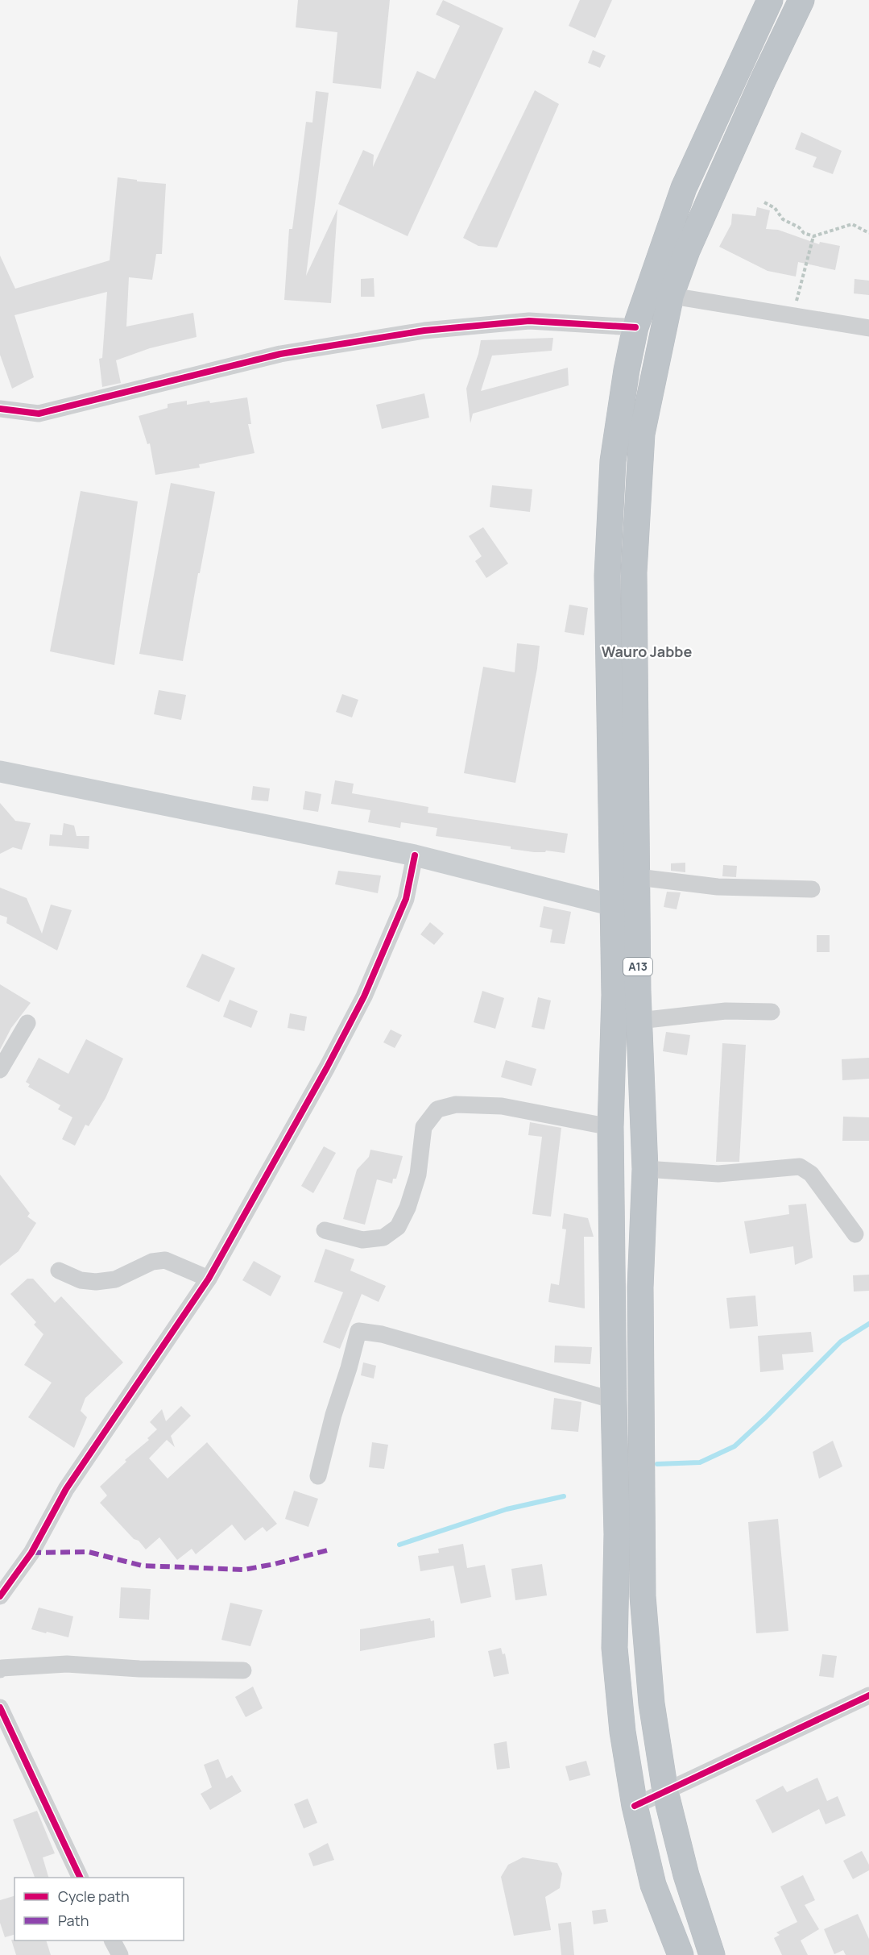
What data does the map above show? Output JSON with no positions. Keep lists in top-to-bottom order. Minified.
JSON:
{"streets":{"highway":["A13"]},"districts":["Wauro Jabbe"],"legend":["Cycle path","Path"]}
